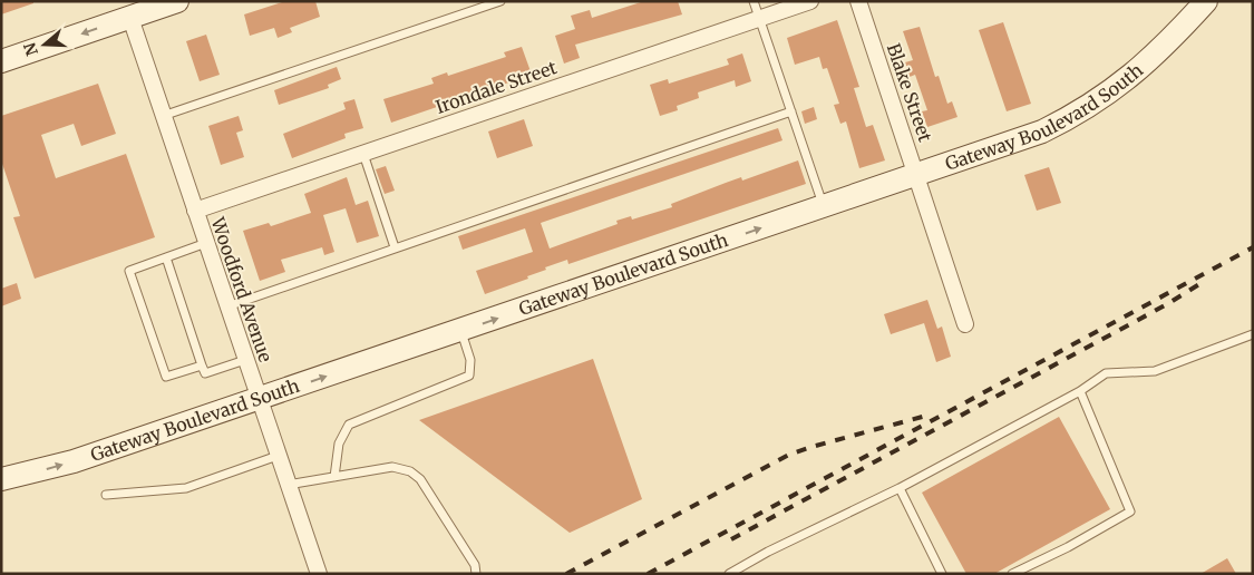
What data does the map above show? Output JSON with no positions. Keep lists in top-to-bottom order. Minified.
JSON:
{"streets":{"main road":["Gateway Boulevard South"],"street":["Irondale Street","Blake Street","Woodford Avenue"]},"crossings":[["Irondale Street","Woodford Avenue"],["Blake Street","Gateway Boulevard South"],["Gateway Boulevard South","Woodford Avenue"]],"one_way":["Gateway Boulevard South"],"north":"left"}
